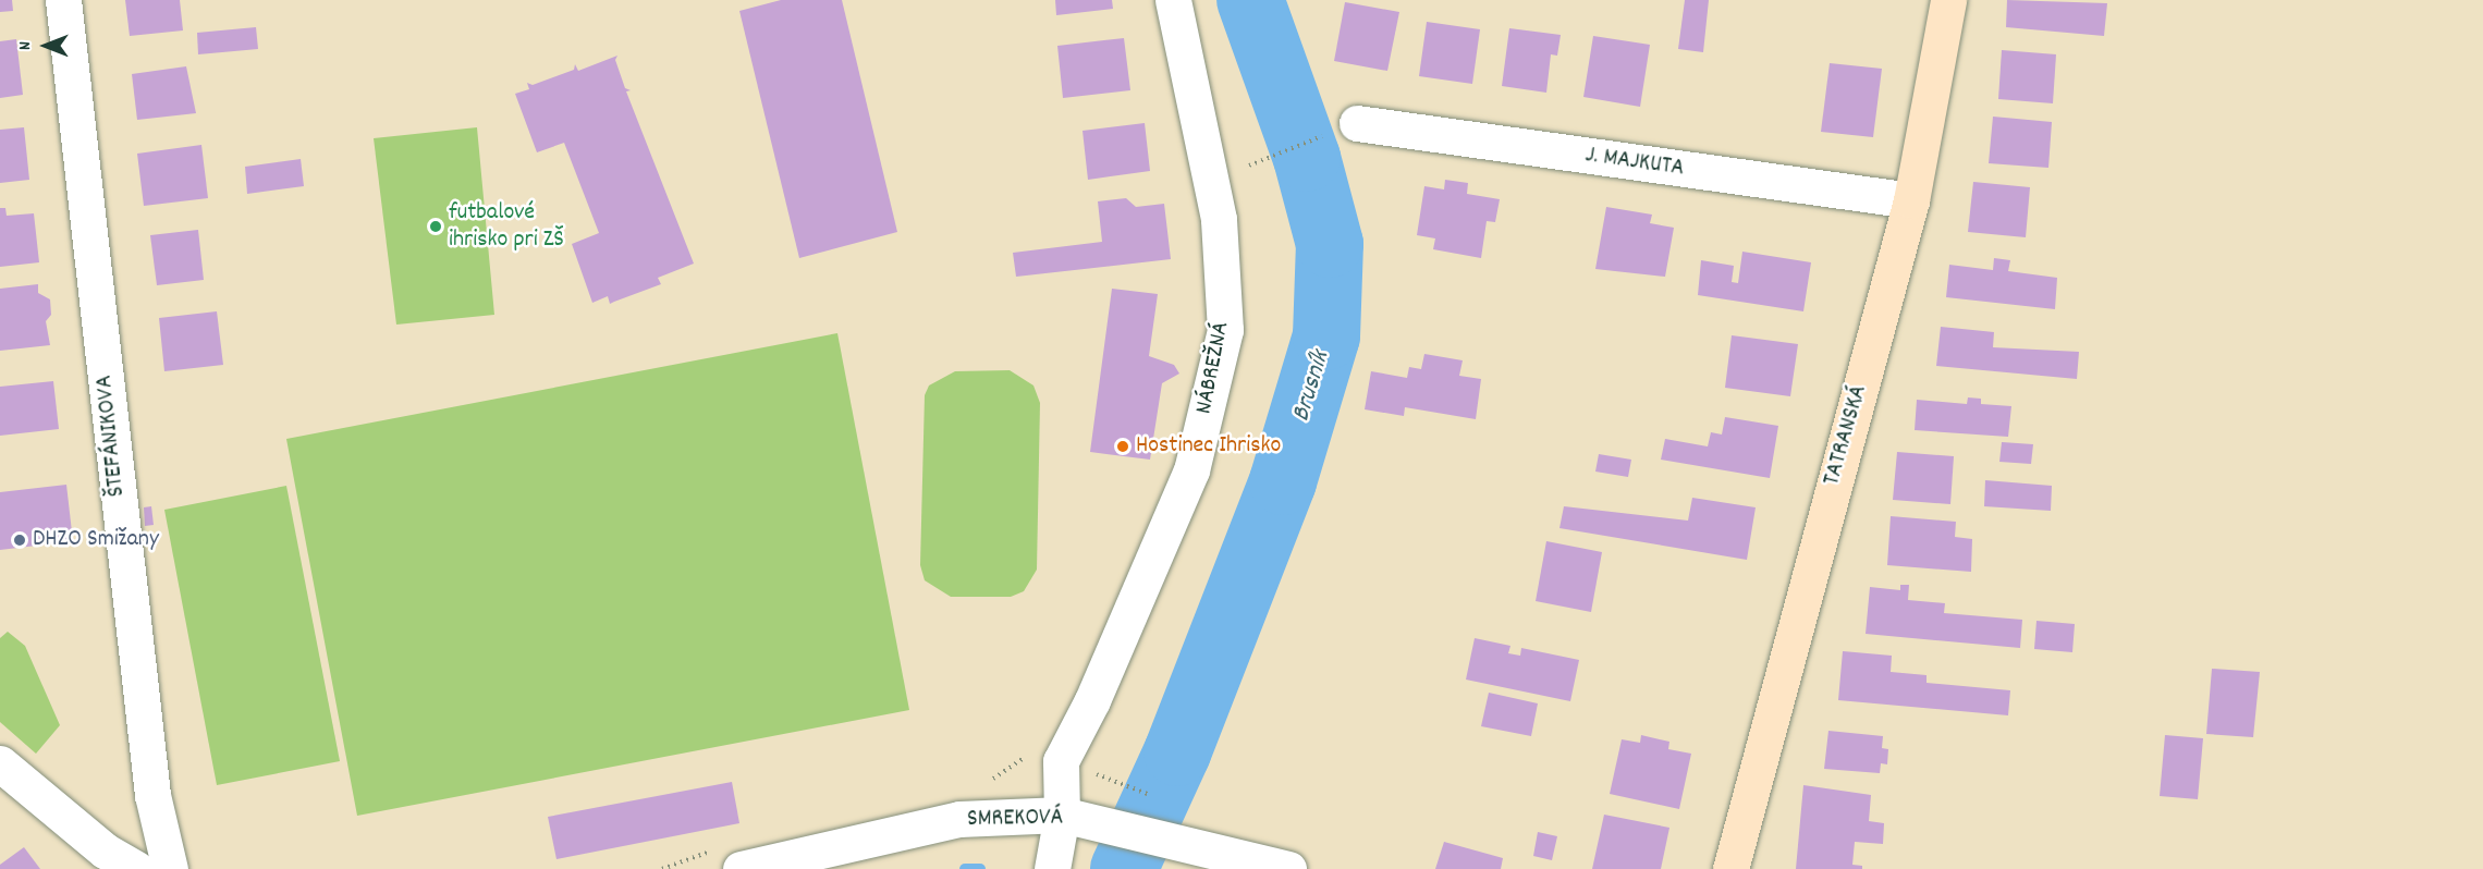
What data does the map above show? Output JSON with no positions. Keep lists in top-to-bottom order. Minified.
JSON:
{"streets":{"main road":["TATRANSKÁ"],"street":["J. MAJKUTA","NÁBREŽNÁ","ŠTEFÁNIKOVA","SMREKOVÁ"]},"crossings":[["J. MAJKUTA","TATRANSKÁ"],["NÁBREŽNÁ","SMREKOVÁ"]],"water":["Brusník"],"places":["futbalové ihrisko pri ZŠ","Hostinec Ihrisko","DHZO Smižany"],"north":"left"}
